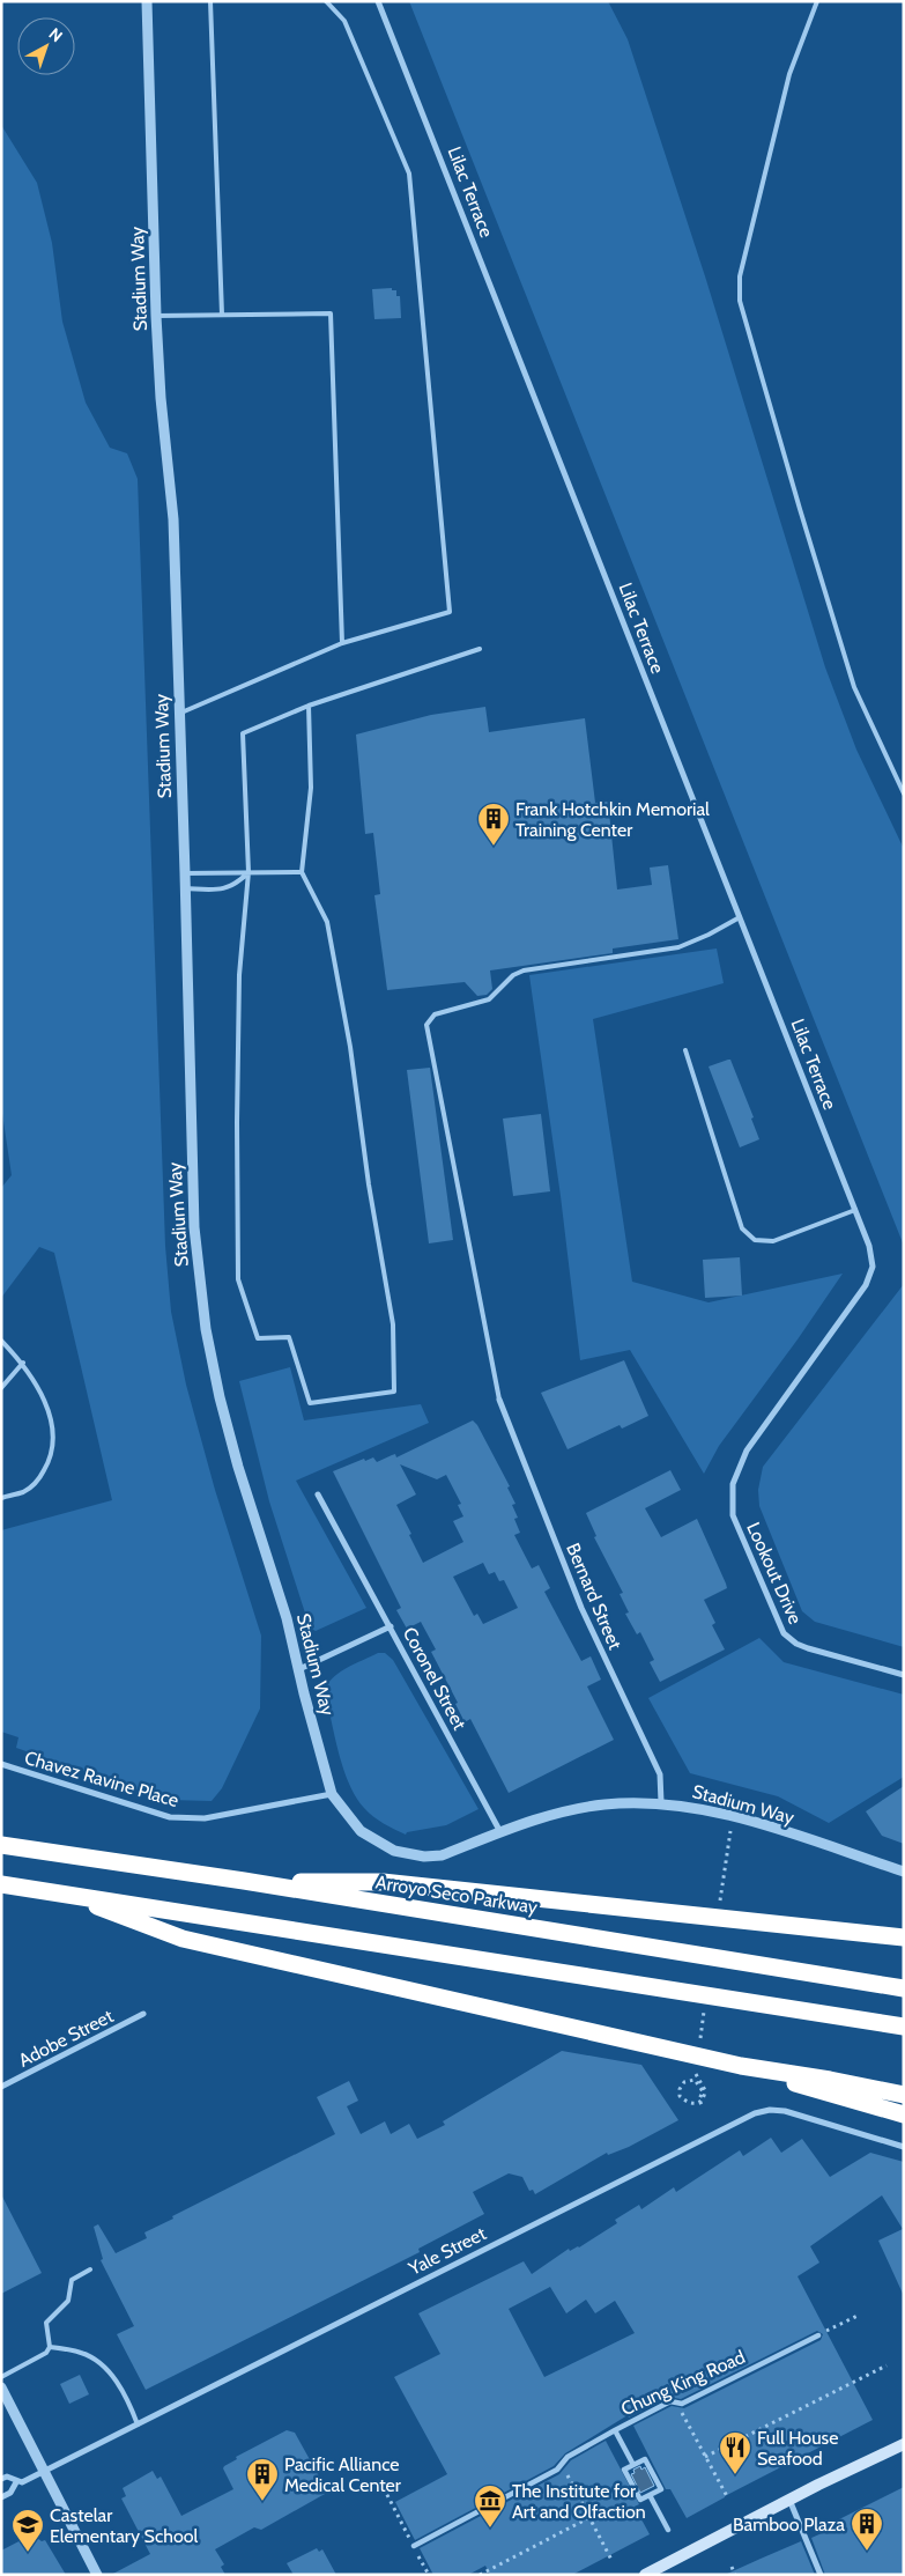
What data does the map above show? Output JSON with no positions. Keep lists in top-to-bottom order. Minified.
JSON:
{"streets":{"highway":["Arroyo Seco Parkway"],"street":["Lilac Terrace","Stadium Way","Lookout Drive","Bernard Street","Coronel Street","Chavez Ravine Place","Adobe Street","Yale Street","Chung King Road"]},"crossings":[["Lilac Terrace","Lookout Drive"],["Stadium Way","Bernard Street"],["Stadium Way","Coronel Street"],["Stadium Way","Chavez Ravine Place"]],"places":{"building":["Frank Hotchkin Memorial Training Center","Pacific Alliance Medical Center","Bamboo Plaza"],"restaurant":["Full House Seafood"],"museum":["The Institute for Art and Olfaction"],"school or university":["Castelar Elementary School"]},"north":"top right"}
